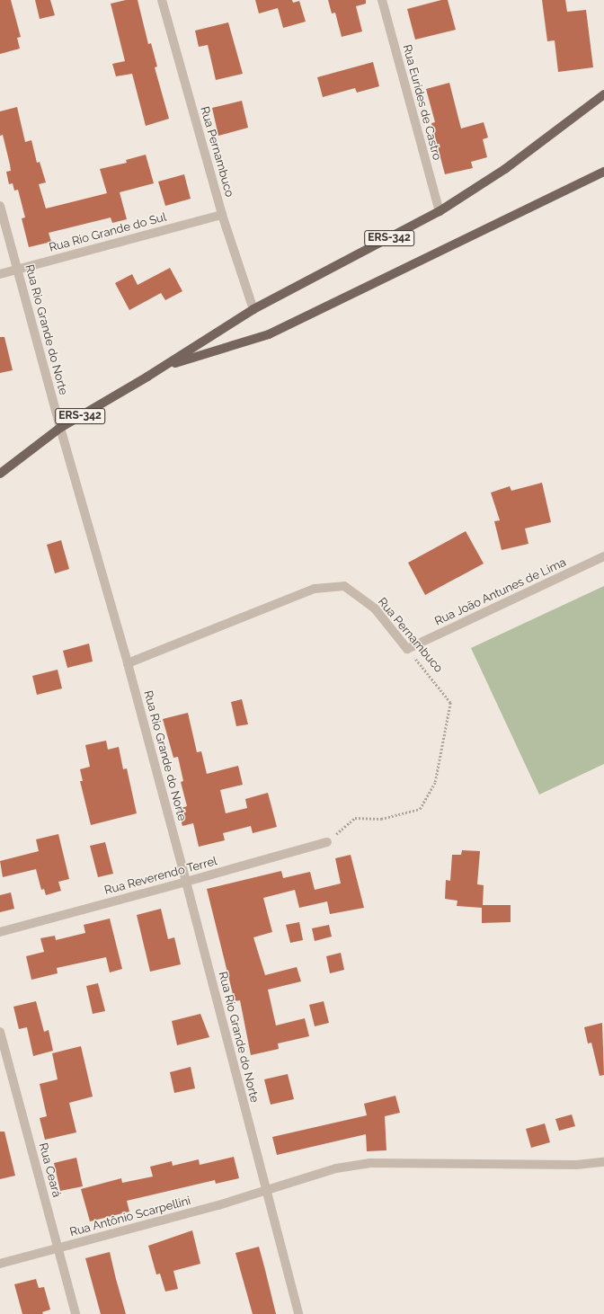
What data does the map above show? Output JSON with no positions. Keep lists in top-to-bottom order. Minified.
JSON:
{"streets":{"main road":["ERS-342"],"street":["Rua Eurides de Castro","Rua Pernambuco","Rua Rio Grande do Sul","Rua Rio Grande do Norte","Rua João Antunes de Lima","Rua Reverendo Terrel","Rua Ceará","Rua Antônio Scarpellini"]},"crossings":[["Rua Eurides de Castro","ERS-342"],["Rua Pernambuco","Rua Rio Grande do Sul"],["Rua Pernambuco","ERS-342"],["Rua Pernambuco","Rua Rio Grande do Norte"],["Rua Pernambuco","Rua João Antunes de Lima"],["Rua Pernambuco","Rua Reverendo Terrel"],["Rua Rio Grande do Sul","Rua Rio Grande do Norte"],["ERS-342","Rua Rio Grande do Norte"],["Rua Rio Grande do Norte","Rua Reverendo Terrel"],["Rua Rio Grande do Norte","Rua Antônio Scarpellini"],["Rua Ceará","Rua Antônio Scarpellini"]]}
